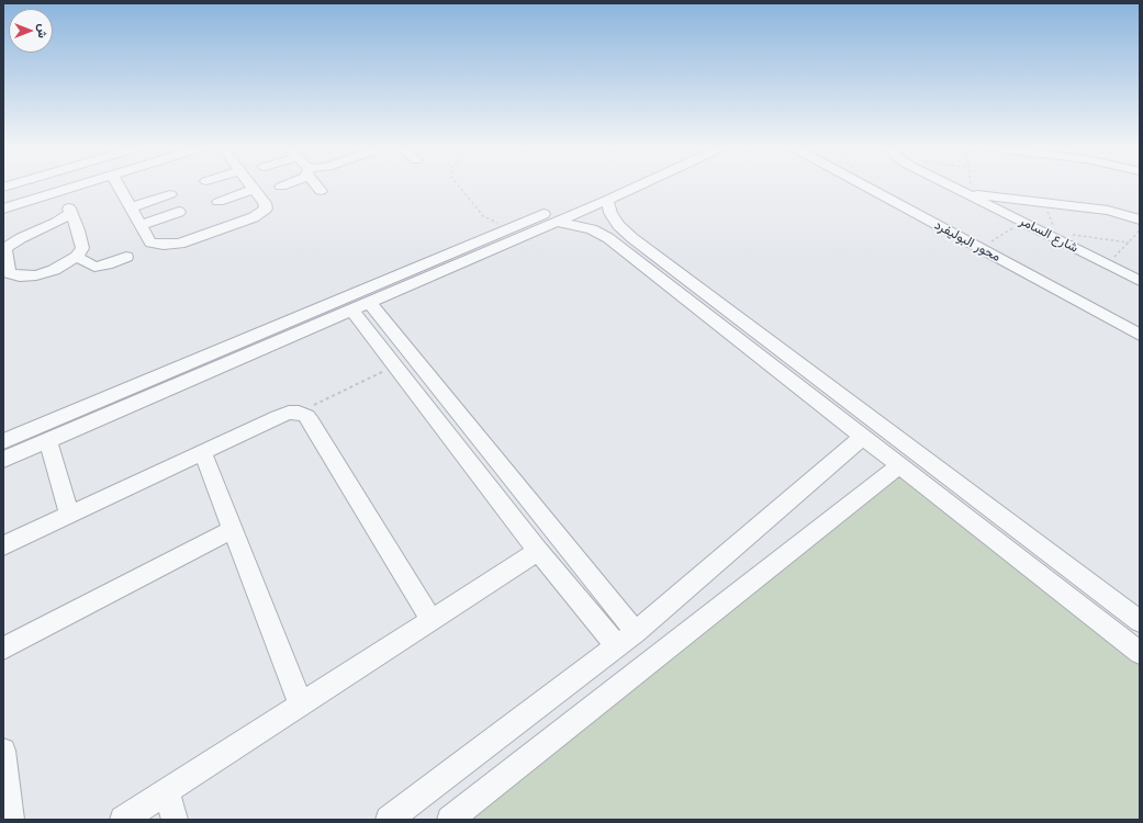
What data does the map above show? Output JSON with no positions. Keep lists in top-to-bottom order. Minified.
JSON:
{"streets":{"street":["شارع السامر","محور البوليفرد"]},"north":"right"}
